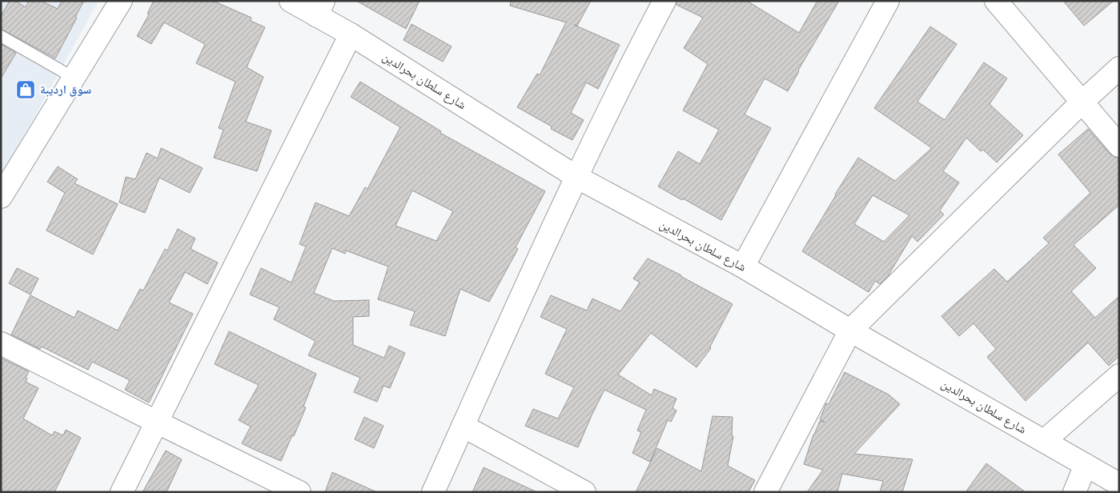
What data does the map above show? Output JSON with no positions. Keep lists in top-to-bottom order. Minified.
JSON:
{"streets":{"street":["شارع سلطان بحرالدين"]},"places":{"shop":["سوق ارديبة"]}}
